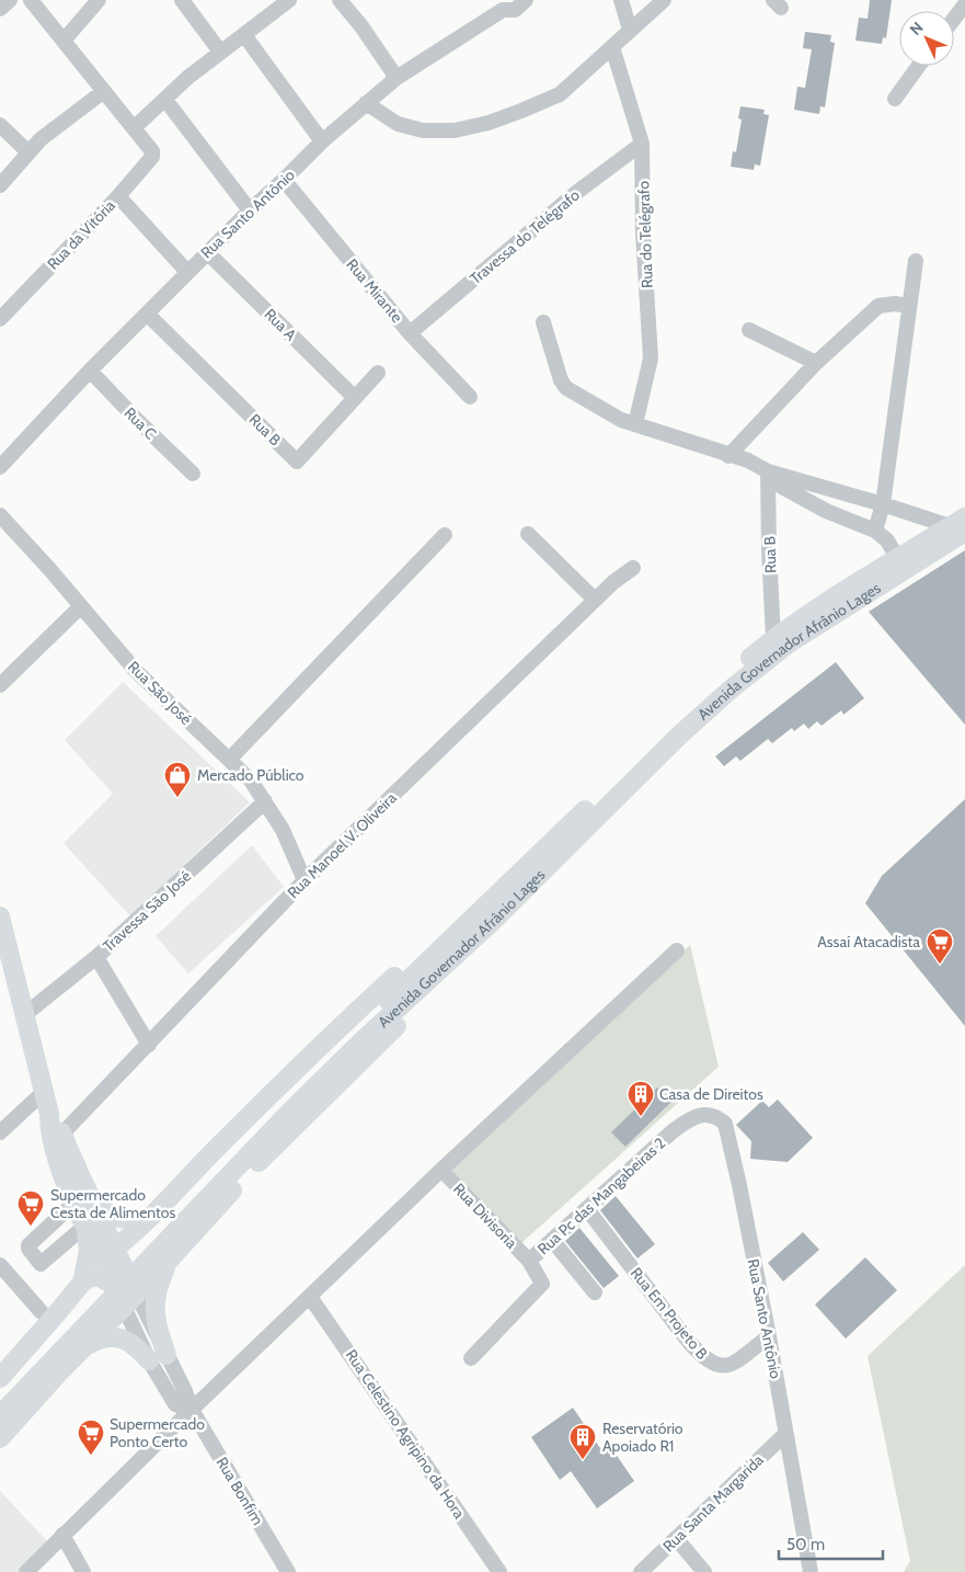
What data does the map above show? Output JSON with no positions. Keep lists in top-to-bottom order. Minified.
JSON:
{"streets":{"main road":["Avenida Governador Afrânio Lages"],"street":["Rua Santo Antônio","Rua da Vitória","Rua do Telégrafo","Travessa do Telégrafo","Rua Mirante","Rua A","Rua C","Rua B","Rua São José","Rua Manoel V. Oliveira","Travessa São José","Rua Pc das Mangabeiras 2","Rua Divisoria","Rua Em Projeto B","Rua Celestino Agripino da Hora","Rua Bonfim","Rua Santa Margarida"]},"crossings":[["Rua Santo Antônio","Rua Mirante"],["Rua Santo Antônio","Rua A"],["Rua Santo Antônio","Rua C"],["Rua Santo Antônio","Rua B"],["Rua Santo Antônio","Rua Pc das Mangabeiras 2"],["Rua Santo Antônio","Rua Em Projeto B"],["Rua Santo Antônio","Rua Santa Margarida"],["Rua do Telégrafo","Travessa do Telégrafo"],["Travessa do Telégrafo","Rua Mirante"],["Rua A","Rua B"],["Rua B","Avenida Governador Afrânio Lages"],["Rua São José","Rua Manoel V. Oliveira"],["Rua São José","Travessa São José"],["Rua Pc das Mangabeiras 2","Rua Divisoria"],["Rua Pc das Mangabeiras 2","Rua Em Projeto B"]],"places":{"shop":["Mercado Público"],"supermarket":["Assaí Atacadista","Supermercado Cesta de Alimentos","Supermercado Ponto Certo"],"building":["Casa de Direitos","Reservatório Apoiado R1"]},"scale_bar":"50 m","north":"top left"}
